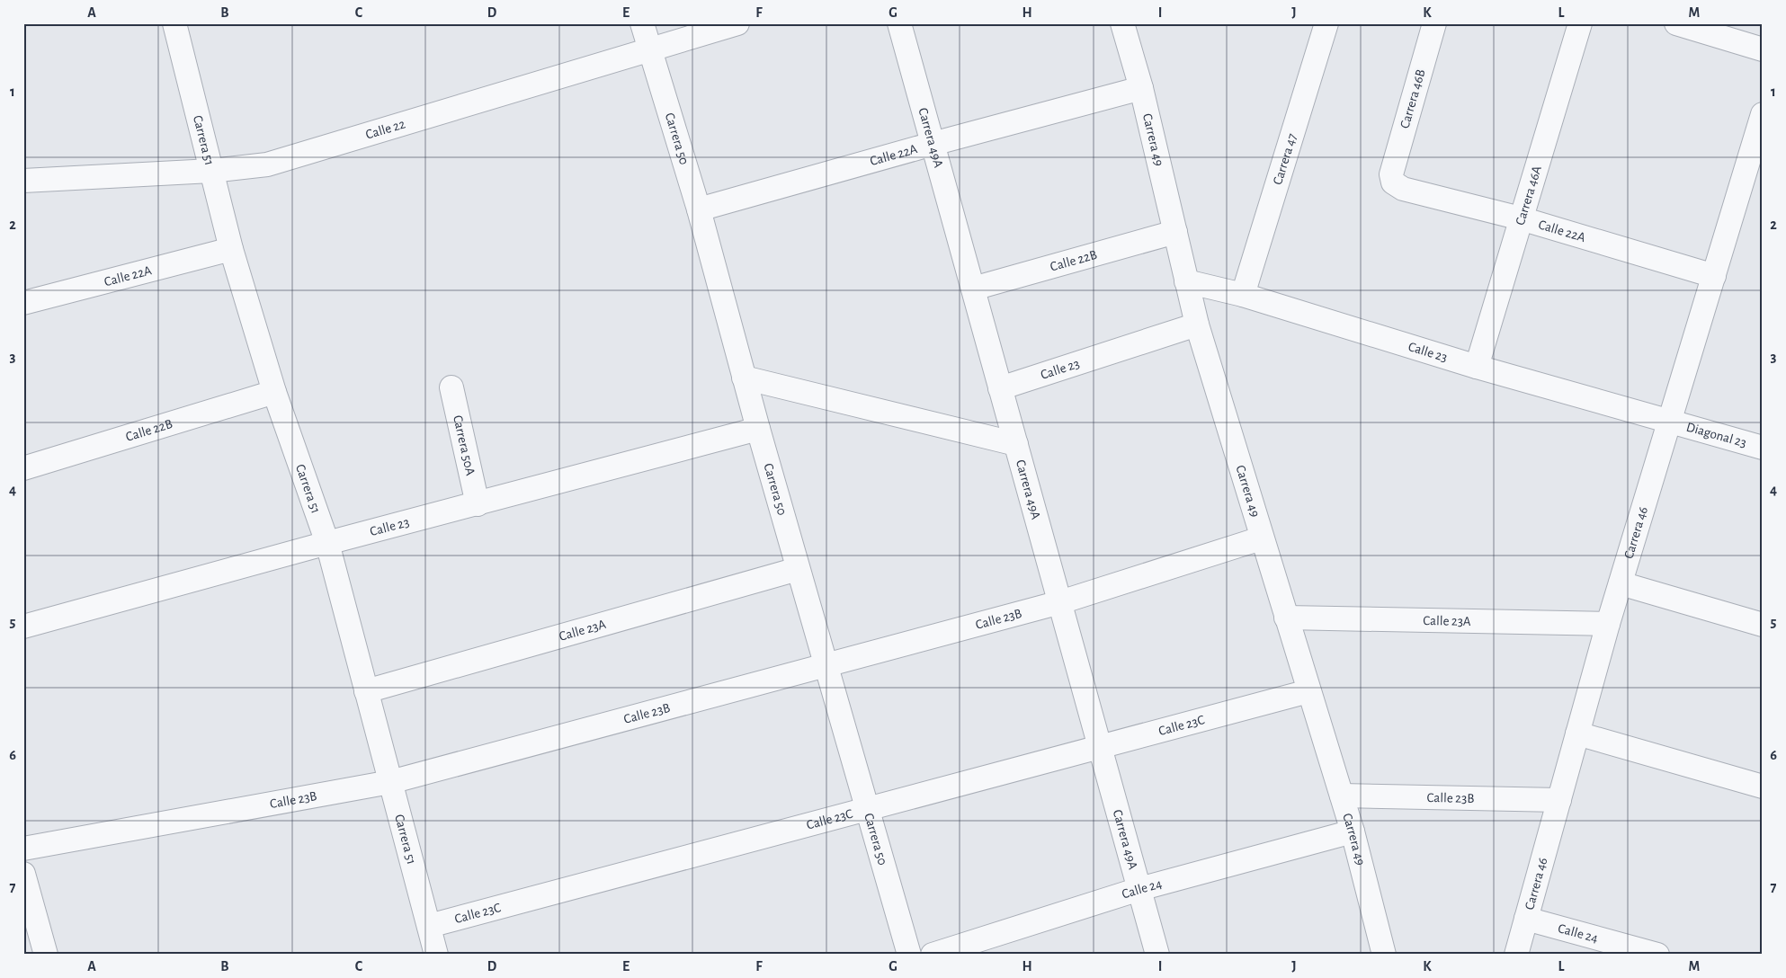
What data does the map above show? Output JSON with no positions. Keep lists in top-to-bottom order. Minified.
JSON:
{"streets":{"street":["Carrera 46B","Calle 22","Carrera 50","Carrera 49A","Carrera 51","Carrera 49","Calle 22A","Carrera 47","Carrera 46A","Calle 22B","Calle 23","Diagonal 23","Carrera 50A","Carrera 46","Calle 23B","Calle 23A","Calle 23C","Calle 24"]},"crossings":[["Carrera 46B","Calle 22A"],["Calle 22","Carrera 50"],["Calle 22","Carrera 51"],["Carrera 50","Calle 22A"],["Carrera 50","Calle 23"],["Carrera 50","Calle 23B"],["Carrera 50","Calle 23A"],["Carrera 50","Calle 23C"],["Carrera 49A","Calle 22A"],["Carrera 49A","Calle 22B"],["Carrera 49A","Calle 23"],["Carrera 49A","Calle 23B"],["Carrera 49A","Calle 23C"],["Carrera 49A","Calle 24"],["Carrera 51","Calle 22A"],["Carrera 51","Calle 22B"],["Carrera 51","Calle 23"],["Carrera 51","Calle 23B"],["Carrera 51","Calle 23A"],["Carrera 51","Calle 23C"],["Carrera 49","Calle 22A"],["Carrera 49","Calle 22B"],["Carrera 49","Calle 23"],["Carrera 49","Calle 23B"],["Carrera 49","Calle 23A"],["Carrera 49","Calle 23C"],["Carrera 49","Calle 24"],["Calle 22A","Carrera 46A"],["Calle 22A","Carrera 46"],["Carrera 47","Calle 23"],["Carrera 46A","Calle 23"],["Calle 23","Diagonal 23"],["Calle 23","Carrera 50A"],["Calle 23","Carrera 46"],["Diagonal 23","Carrera 46"],["Carrera 46","Calle 23B"],["Carrera 46","Calle 23A"],["Carrera 46","Calle 24"]],"grid":{"columns":["A","B","C","D","E","F","G","H","I","J","K","L","M"],"rows":["1","2","3","4","5","6","7"]}}
